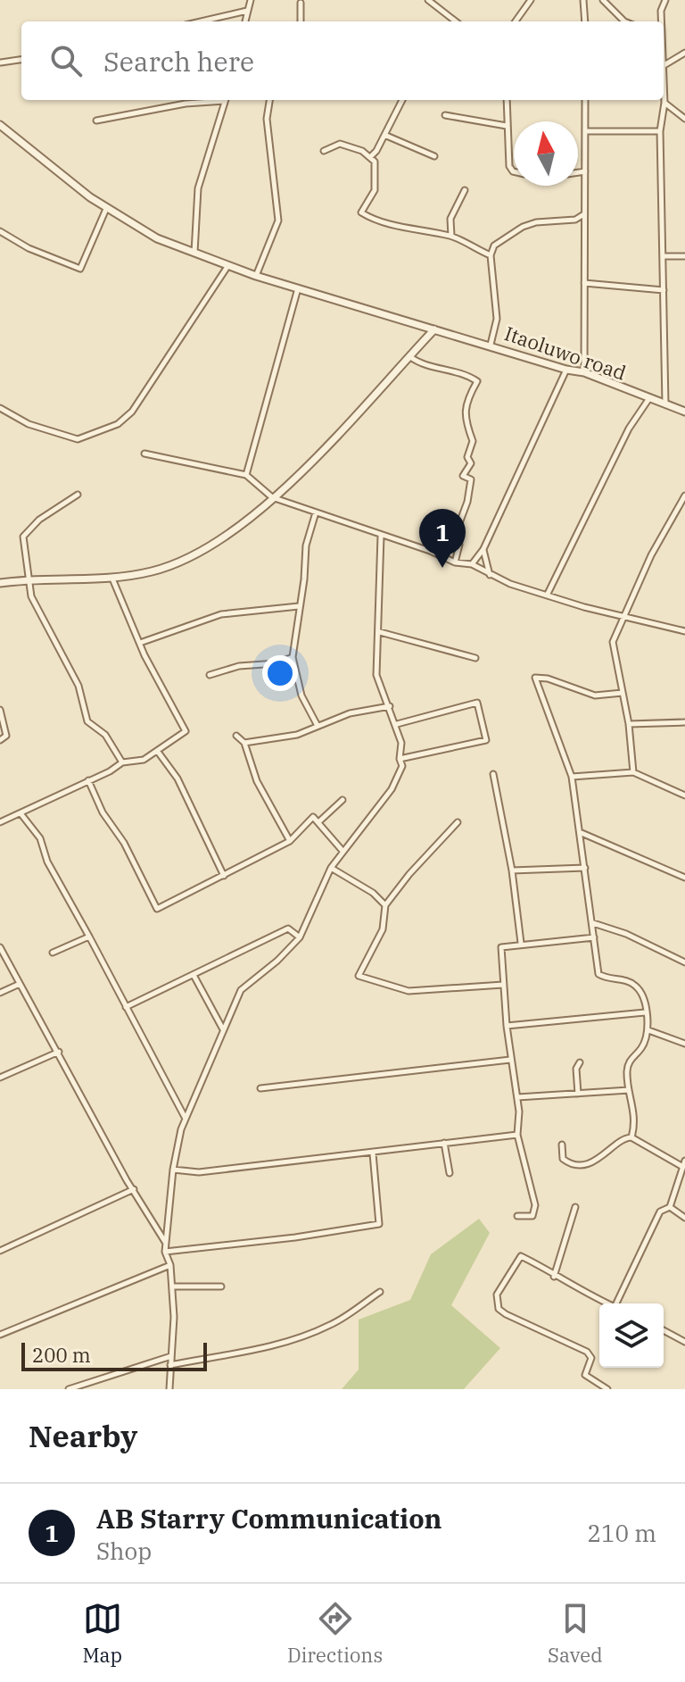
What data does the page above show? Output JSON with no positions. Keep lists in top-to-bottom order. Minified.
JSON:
{"streets":{"street":["Itaoluwo road"]},"scale_bar":"200 m","north":"top","page":{"search":"Search here","pins":"1","scale":"200 m","heading":"Nearby","list":[{"mark":"1","name":"AB Starry Communication","note":"Shop","value":"210 m"}],"nav":["Map","Directions","Saved"]}}
